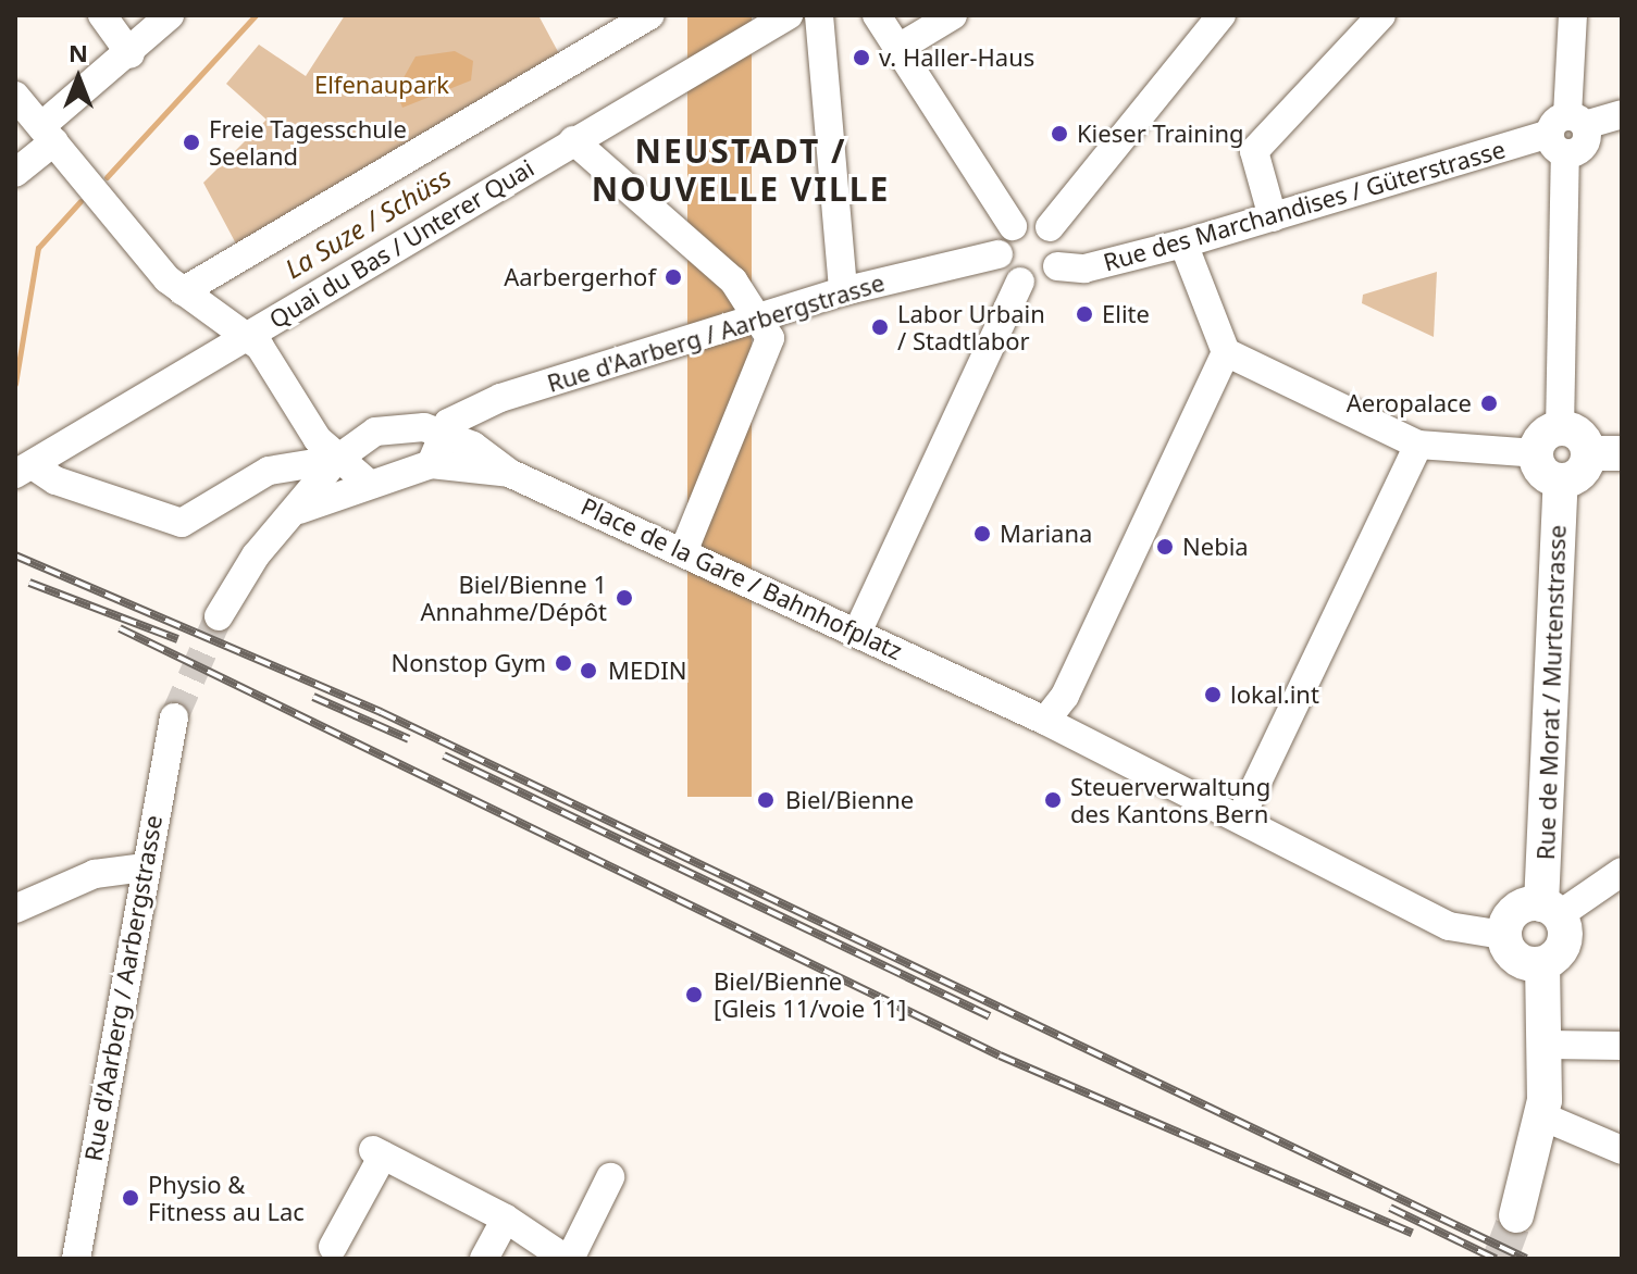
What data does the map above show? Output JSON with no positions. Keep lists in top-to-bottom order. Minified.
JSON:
{"streets":{"main road":["Rue de Morat / Murtenstrasse"],"street":["Rue des Marchandises / Güterstrasse","Quai du Bas / Unterer Quai","Rue d'Aarberg / Aarbergstrasse","Place de la Gare / Bahnhofplatz"]},"crossings":[["Rue des Marchandises / Güterstrasse","Rue d'Aarberg / Aarbergstrasse"],["Place de la Gare / Bahnhofplatz","Rue de Morat / Murtenstrasse"]],"districts":["NEUSTADT / NOUVELLE VILLE"],"water":["La Suze / Schüss"],"parks":["Elfenaupark"],"places":["v. Haller-Haus","Kieser Training","Freie Tagesschule Seeland","Aarbergerhof","Elite","Labor Urbain / Stadtlabor","Aeropalace","Mariana","Nebia","Biel/Bienne 1 Annahme/Dépôt","Nonstop Gym","MEDIN","lokal.int","Biel/Bienne","Steuerverwaltung des Kantons Bern","Biel/Bienne [Gleis 11/voie 11]","Physio & Fitness au Lac"],"north":"top"}
